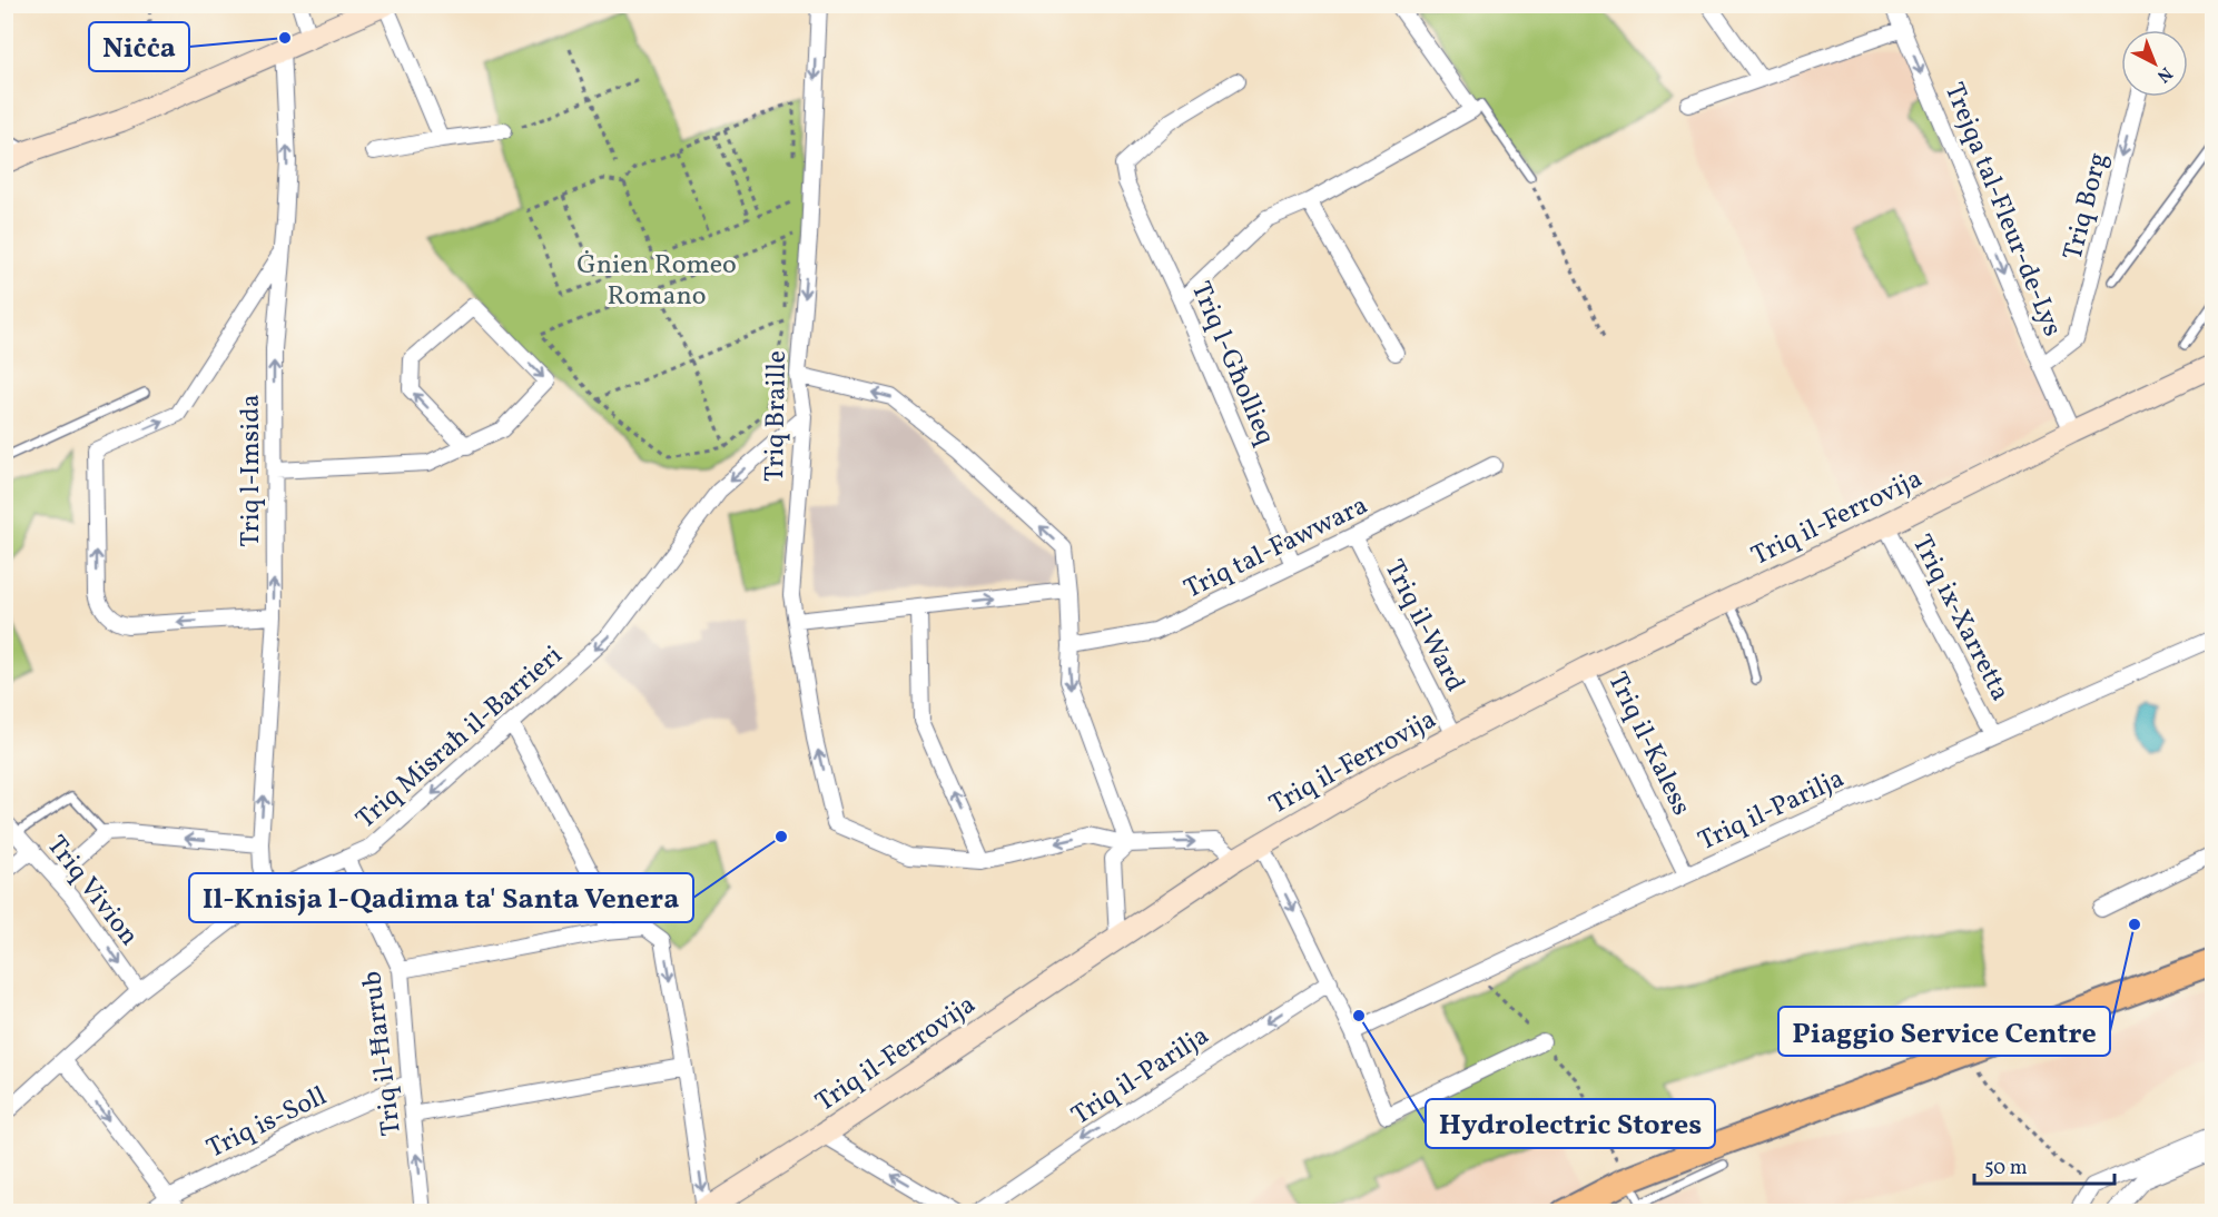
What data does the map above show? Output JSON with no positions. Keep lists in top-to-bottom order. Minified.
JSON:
{"streets":{"main road":["Triq il-Ferrovija"],"street":["Triq Borg","Trejqa tal-Fleur-de-Lys","Triq l-Għollieq","Triq Braille","Triq l-Imsida","Triq tal-Fawwara","Triq ix-Xarretta","Triq il-Ward","Triq Misraħ il-Barrieri","Triq il-Kaless","Triq il-Parilja","Triq Vivion","Triq il-Ħarrub","Triq is-Soll"]},"crossings":[["Triq Borg","Trejqa tal-Fleur-de-Lys"],["Trejqa tal-Fleur-de-Lys","Triq il-Ferrovija"],["Triq l-Għollieq","Triq tal-Fawwara"],["Triq Braille","Triq Misraħ il-Barrieri"],["Triq l-Imsida","Triq Misraħ il-Barrieri"],["Triq il-Ferrovija","Triq ix-Xarretta"],["Triq il-Ferrovija","Triq il-Ward"],["Triq il-Ferrovija","Triq il-Kaless"],["Triq tal-Fawwara","Triq il-Ward"],["Triq ix-Xarretta","Triq il-Parilja"],["Triq Misraħ il-Barrieri","Triq Vivion"],["Triq Misraħ il-Barrieri","Triq il-Ħarrub"],["Triq il-Kaless","Triq il-Parilja"],["Triq il-Ħarrub","Triq is-Soll"]],"one_way":["Triq Borg","Trejqa tal-Fleur-de-Lys","Triq l-Imsida","Triq Misraħ il-Barrieri","Triq Vivion"],"parks":["Ġnien Romeo Romano"],"places":["Niċċa","Il-Knisja l-Qadima ta' Santa Venera","Piaggio Service Centre","Hydrolectric Stores"],"scale_bar":"50 m","north":"bottom right"}
